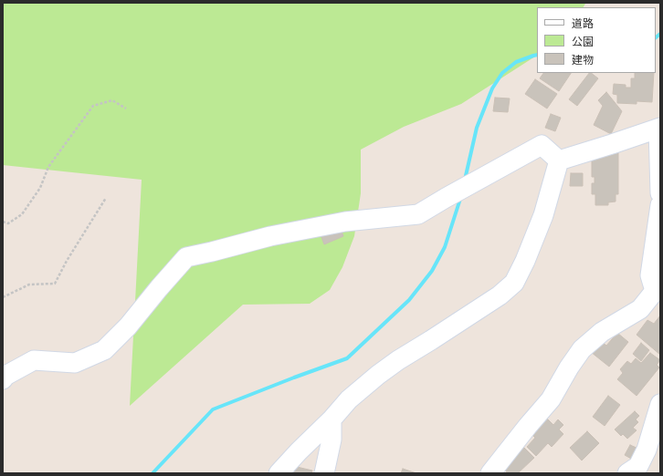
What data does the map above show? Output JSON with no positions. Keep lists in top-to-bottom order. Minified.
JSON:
{"legend":["道路","公園","建物"]}
